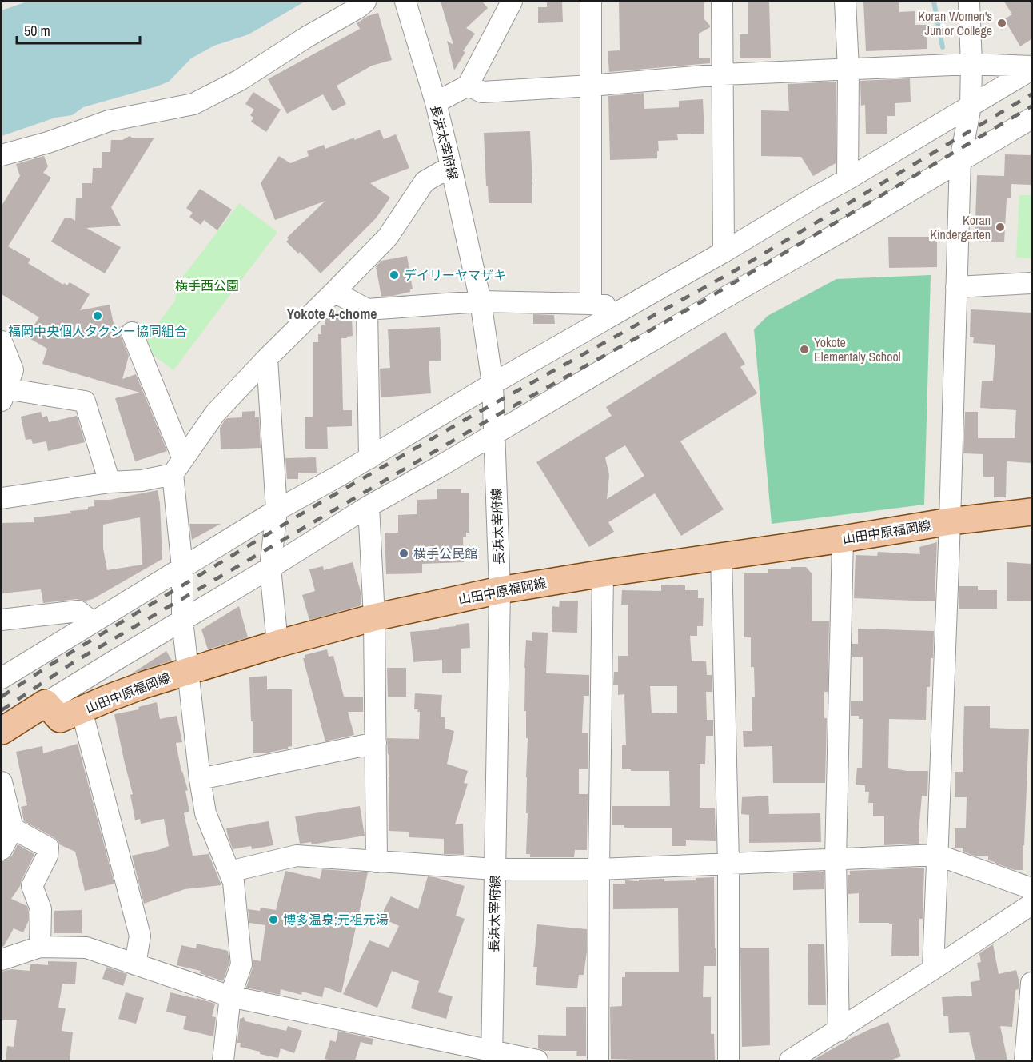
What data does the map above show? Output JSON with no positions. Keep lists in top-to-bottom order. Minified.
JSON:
{"streets":{"main road":["山田中原福岡線"],"street":["長浜太宰府線"]},"crossings":[["長浜太宰府線","山田中原福岡線"]],"districts":["Yokote 4-chome"],"parks":["横手西公園"],"places":["Koran Women's Junior College","Koran Kindergarten","デイリーヤマザキ","福岡中央個人タクシー協同組合","Yokote Elementaly School","横手公民館","博多温泉;元祖元湯"],"scale_bar":"50 m"}
